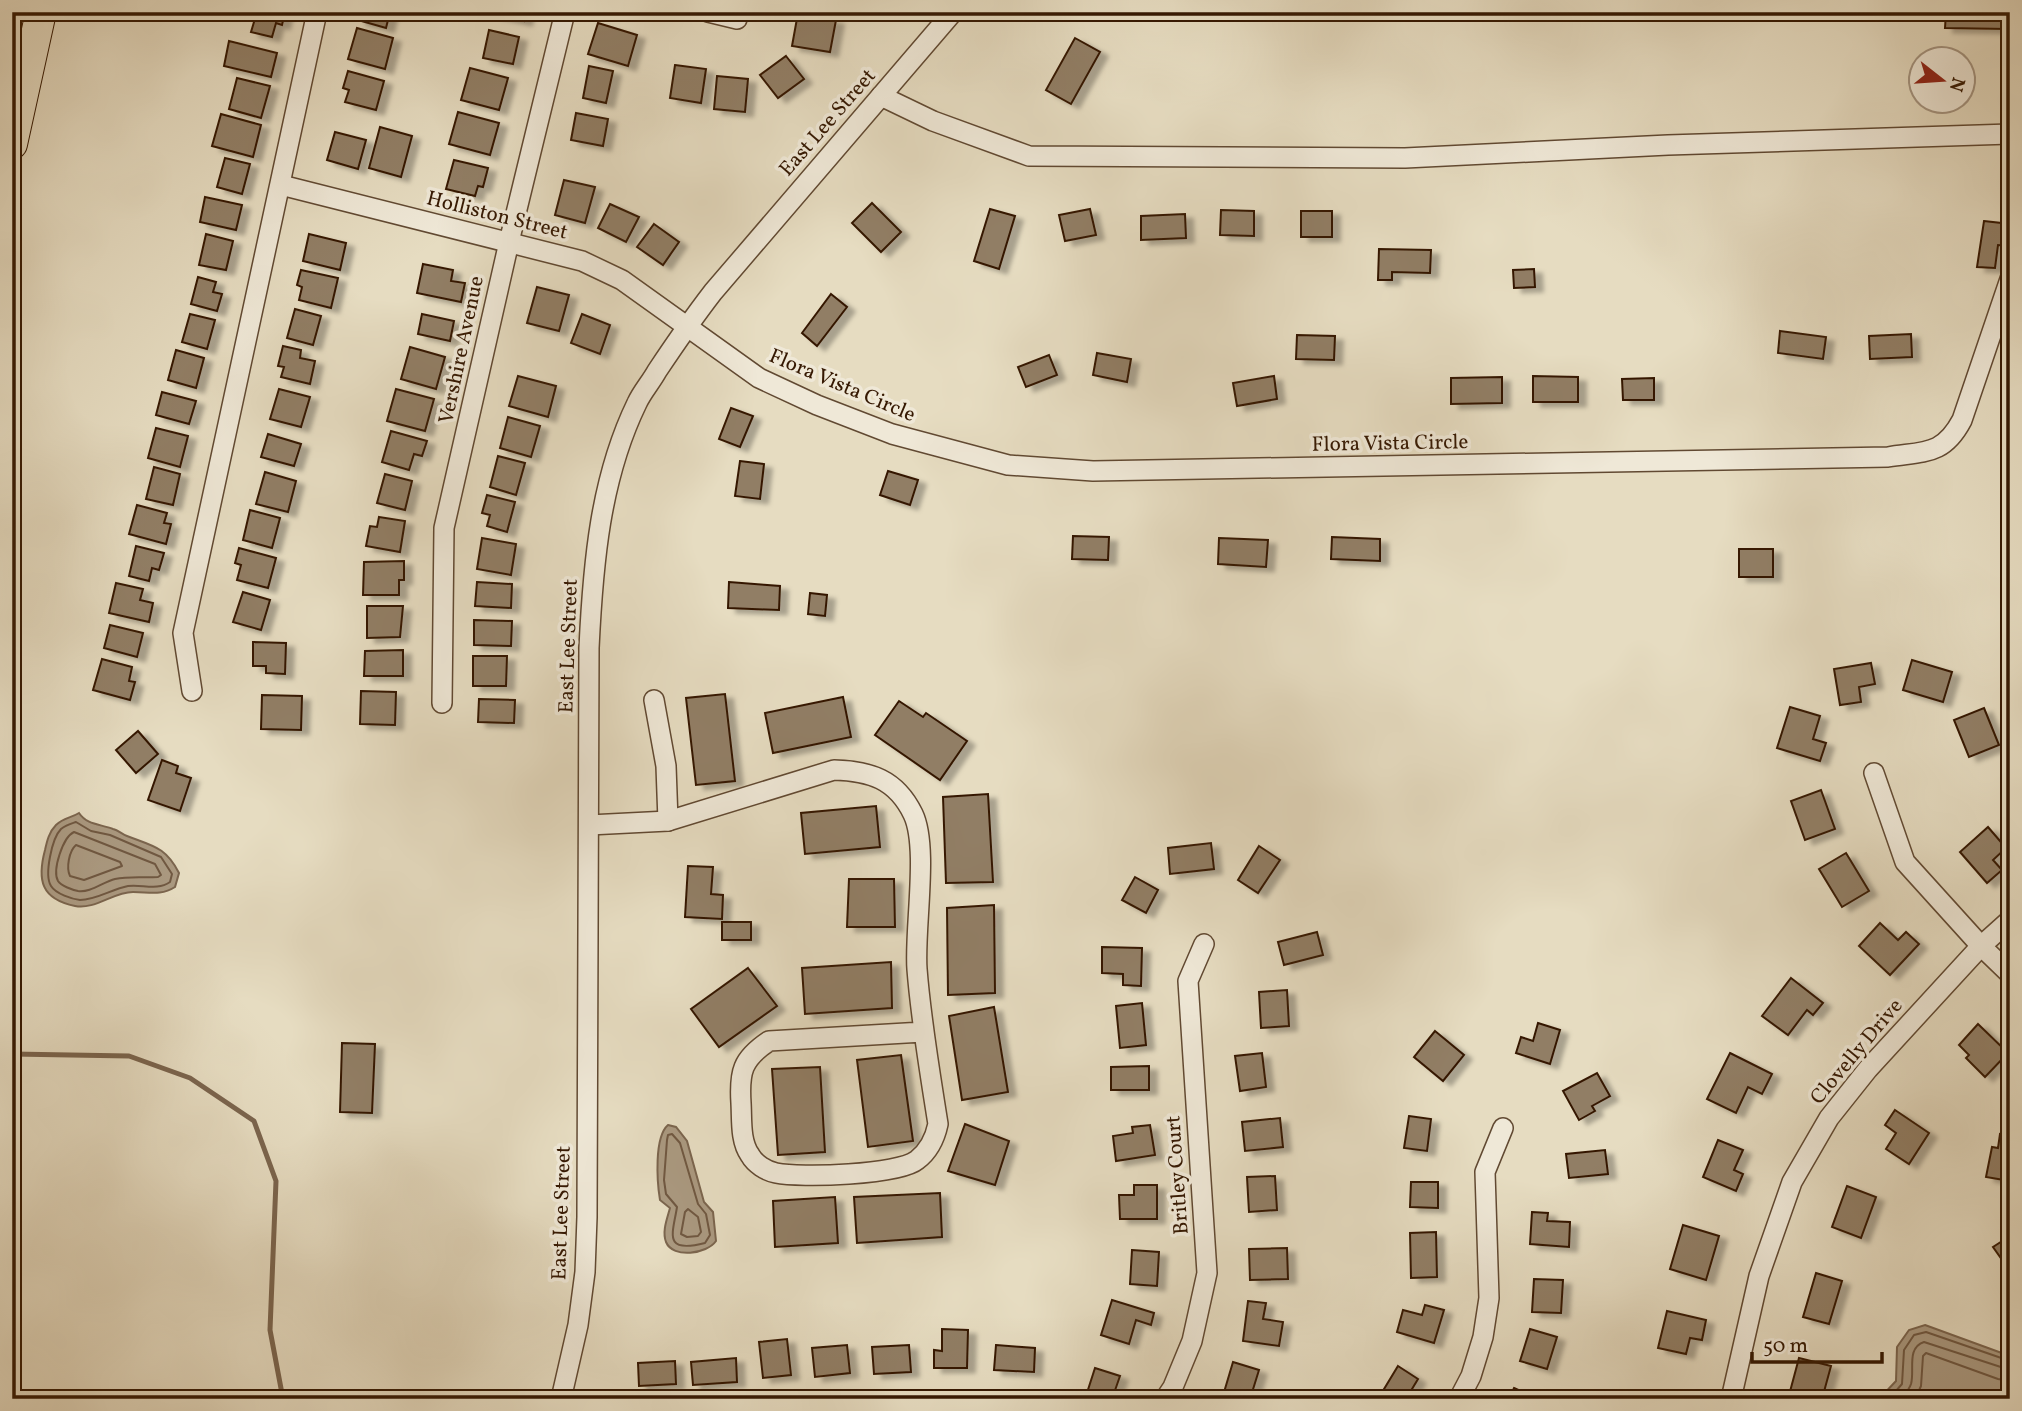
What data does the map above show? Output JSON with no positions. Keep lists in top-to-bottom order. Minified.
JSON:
{"streets":{"street":["East Lee Street","Holliston Street","Vershire Avenue","Flora Vista Circle","Clovelly Drive","Britley Court"]},"crossings":[["East Lee Street","Holliston Street"],["East Lee Street","Flora Vista Circle"],["Holliston Street","Vershire Avenue"],["Holliston Street","Flora Vista Circle"]],"scale_bar":"50 m","north":"right"}
